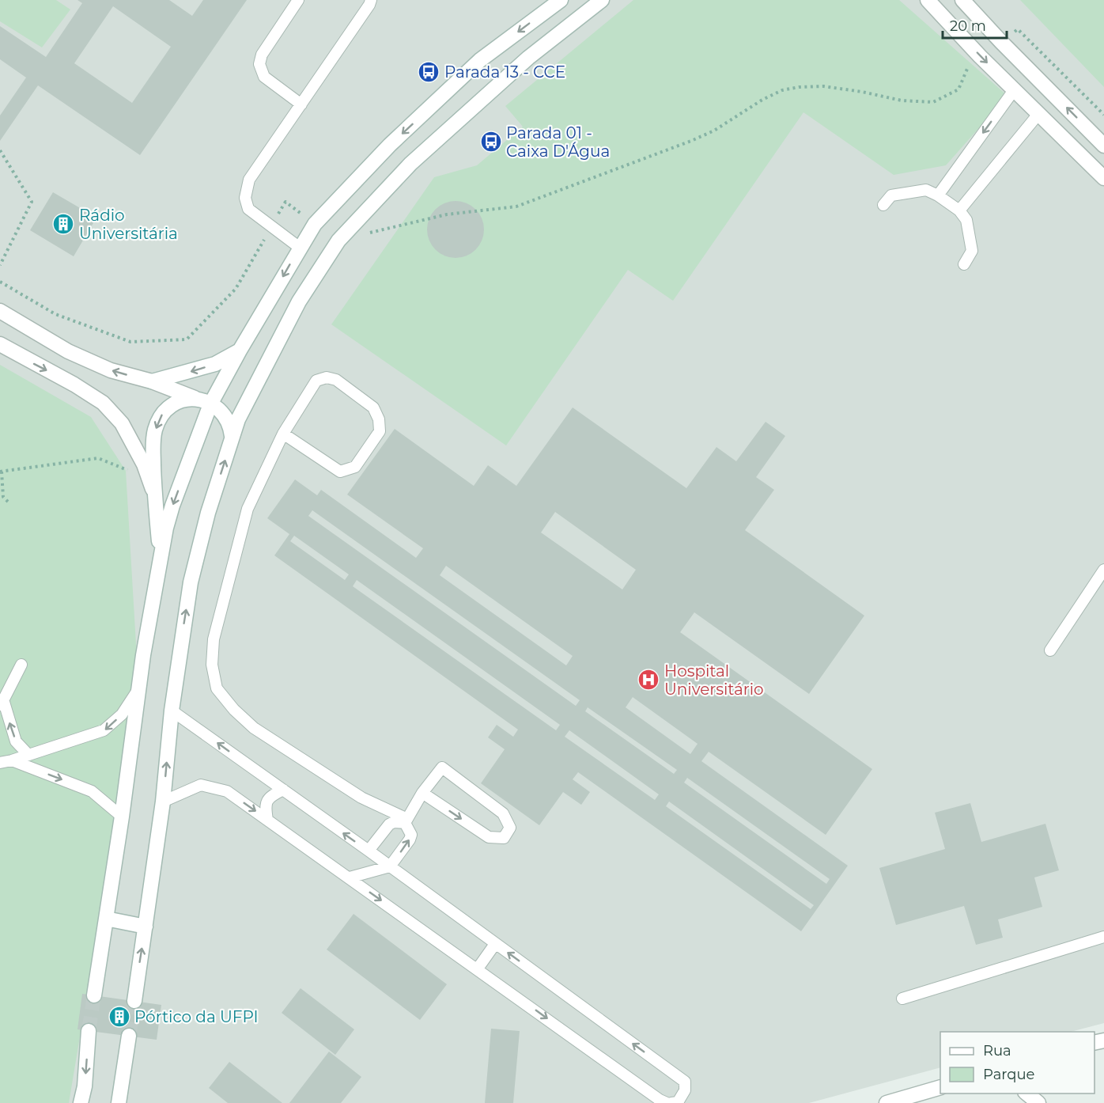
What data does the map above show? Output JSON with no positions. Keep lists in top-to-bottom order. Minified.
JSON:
{"places":{"bus stop":["Parada 13 - CCE","Parada 01 - Caixa D'Água"],"building":["Rádio Universitária","Pórtico da UFPI"],"hospital":["Hospital Universitário"]},"legend":["Rua","Parque"],"scale_bar":"20 m"}
